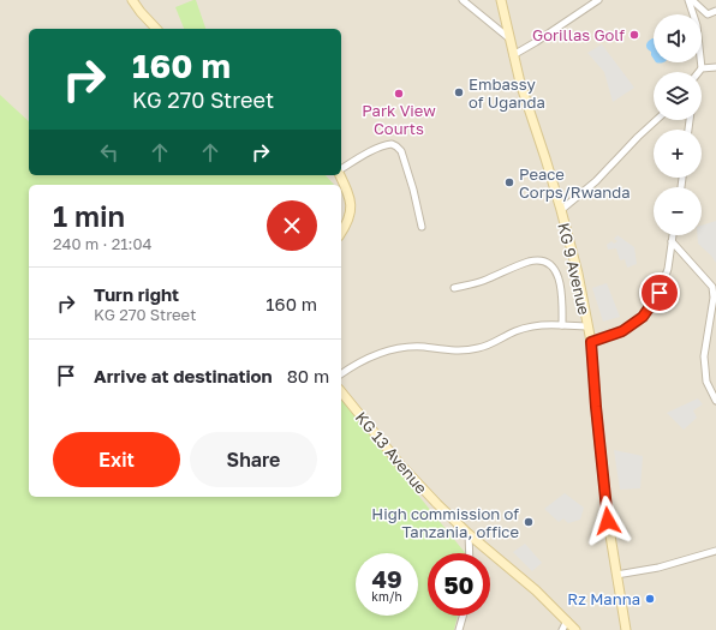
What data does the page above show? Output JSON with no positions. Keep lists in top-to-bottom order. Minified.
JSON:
{"streets":{"main road":["KG 9 Avenue","KG 13 Avenue"]},"places":["Gorillas Golf","Embassy of Uganda","Park View Courts","Peace Corps/Rwanda","High commission of Tanzania, office","Rz Manna"],"page":{"map_buttons":["+","−"],"turn":["160 m","KG 270 Street"],"heading":["1 min","240 m · 21:04"],"list":[{"name":"Turn right","note":"KG 270 Street","value":"160 m"},{"name":"Arrive at destination","value":"80 m"}],"buttons":["Exit","Share"],"speed":"49 km/h","limit":"50"}}
